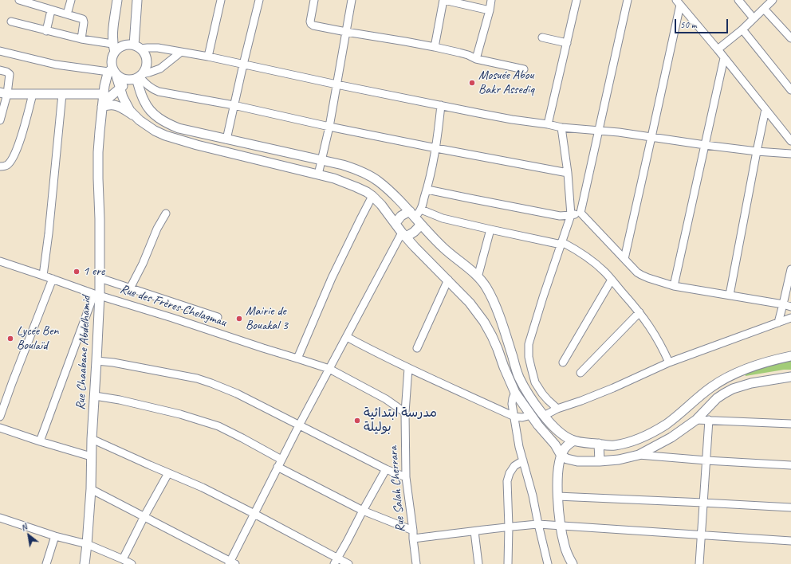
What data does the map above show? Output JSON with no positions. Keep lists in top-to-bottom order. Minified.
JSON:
{"streets":{"main road":["Rue Chaabane Abdelhamid"],"street":["Rue des Frères Chelagmau","Rue Salah Cherrara"]},"crossings":[["Rue des Frères Chelagmau","Rue Chaabane Abdelhamid"],["Rue des Frères Chelagmau","Rue Salah Cherrara"]],"places":["Mosuée Abou Bakr Assediq","1 ere","Mairie de Bouakal 3","Lycée Ben Boulaïd","مدرسة ابتدائية بوليلة"],"scale_bar":"50 m","north":"top left"}
